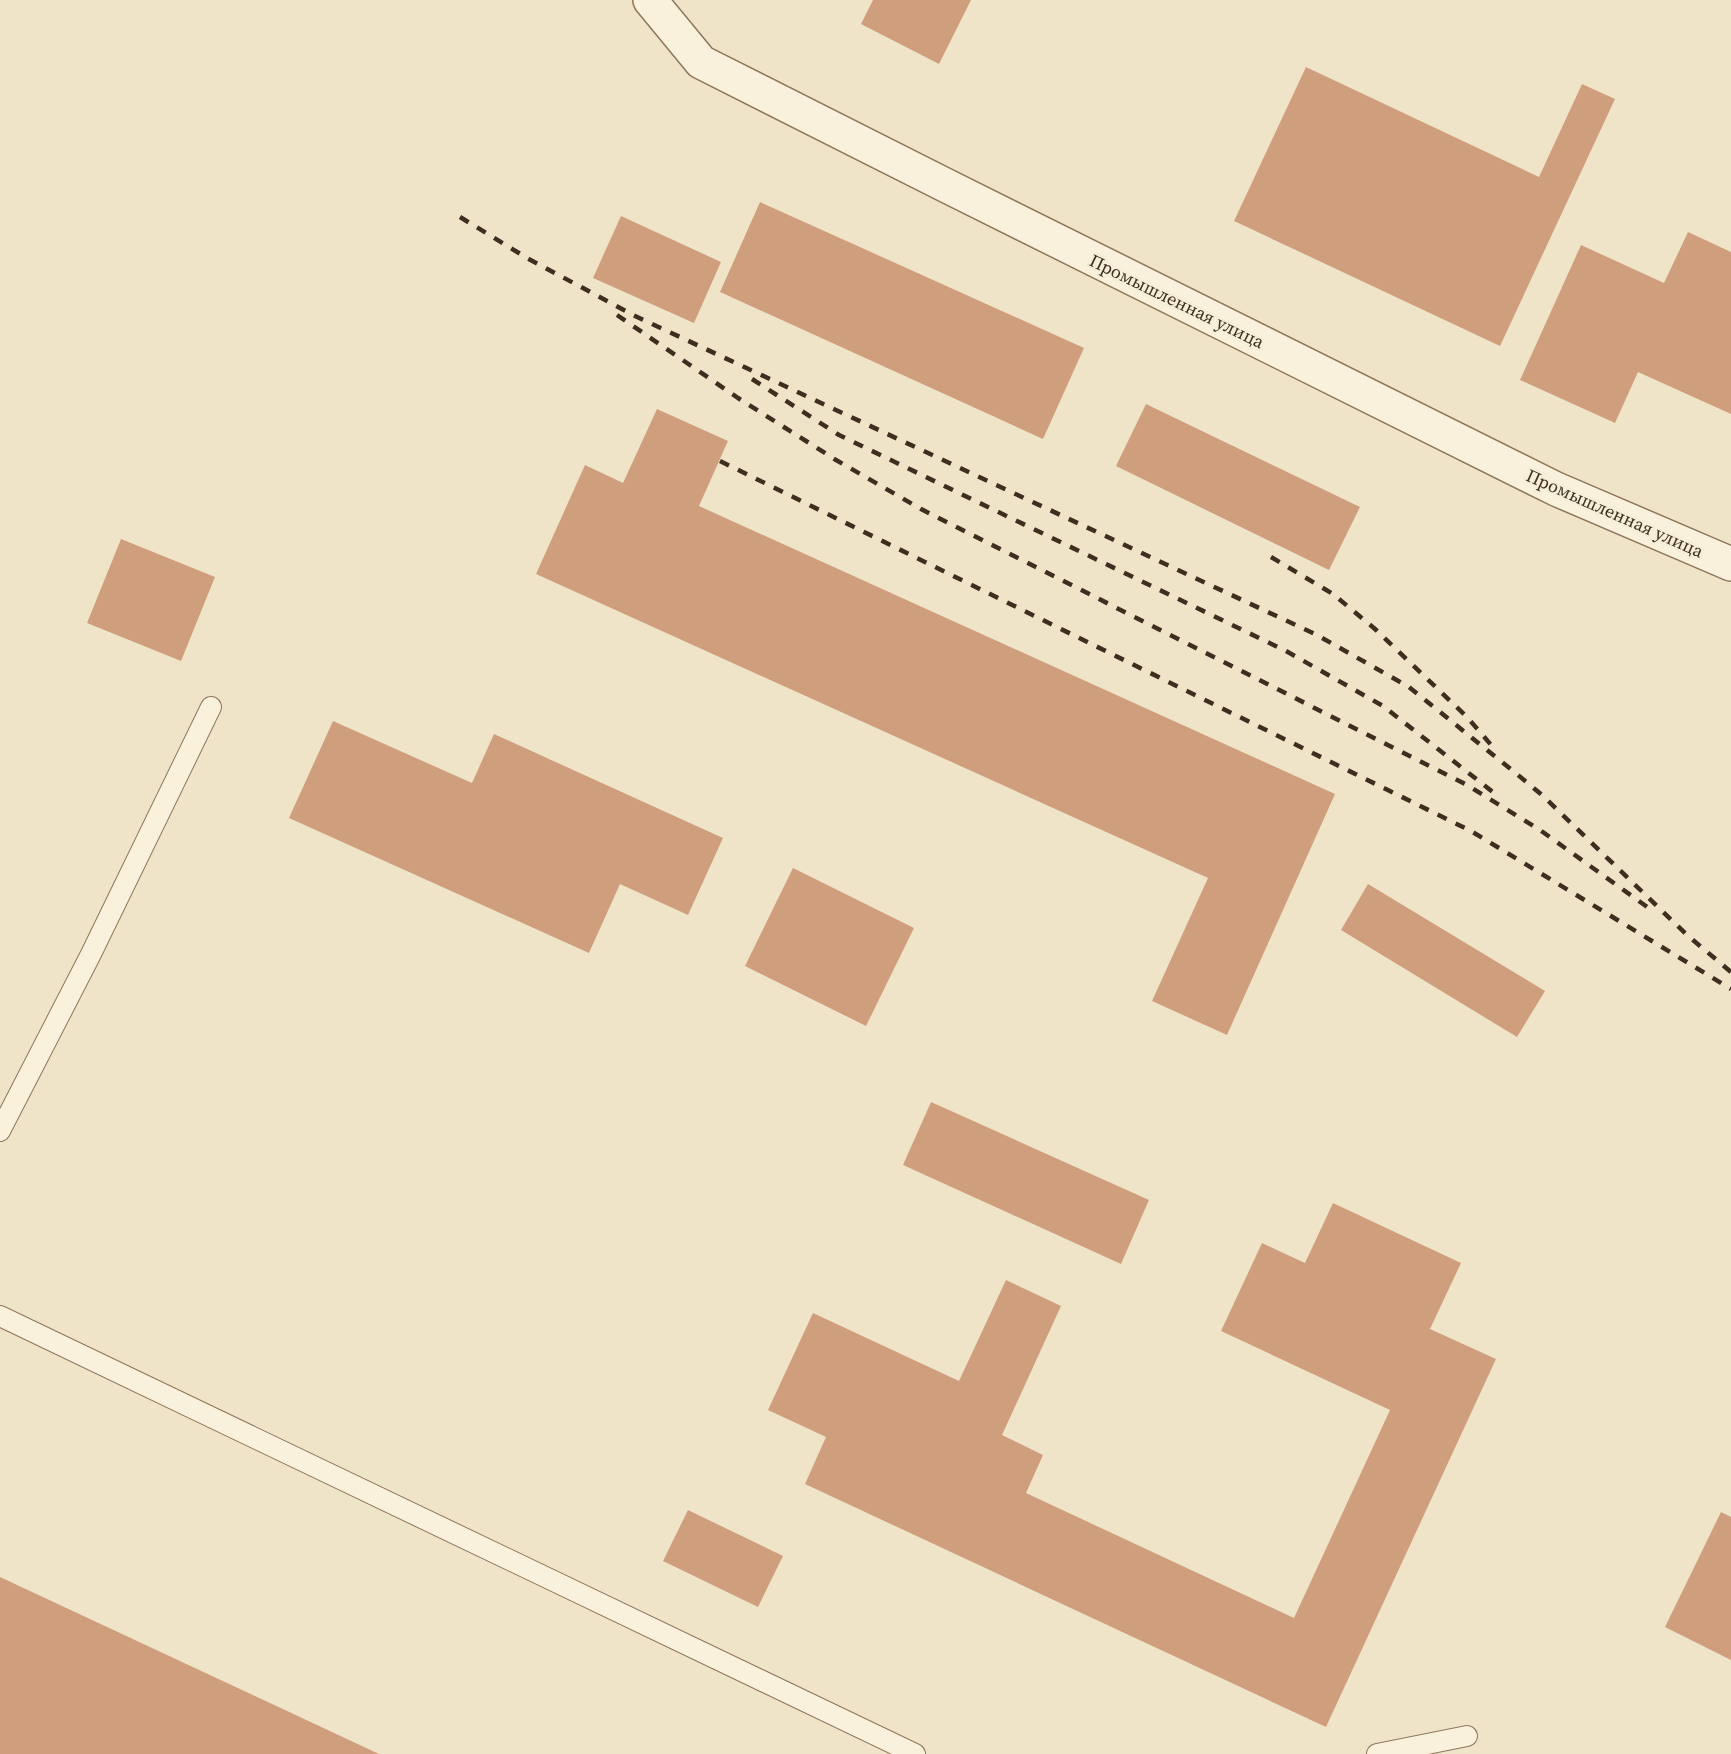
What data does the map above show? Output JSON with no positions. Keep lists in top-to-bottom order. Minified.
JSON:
{"streets":{"street":["Промышленная улица"]}}
